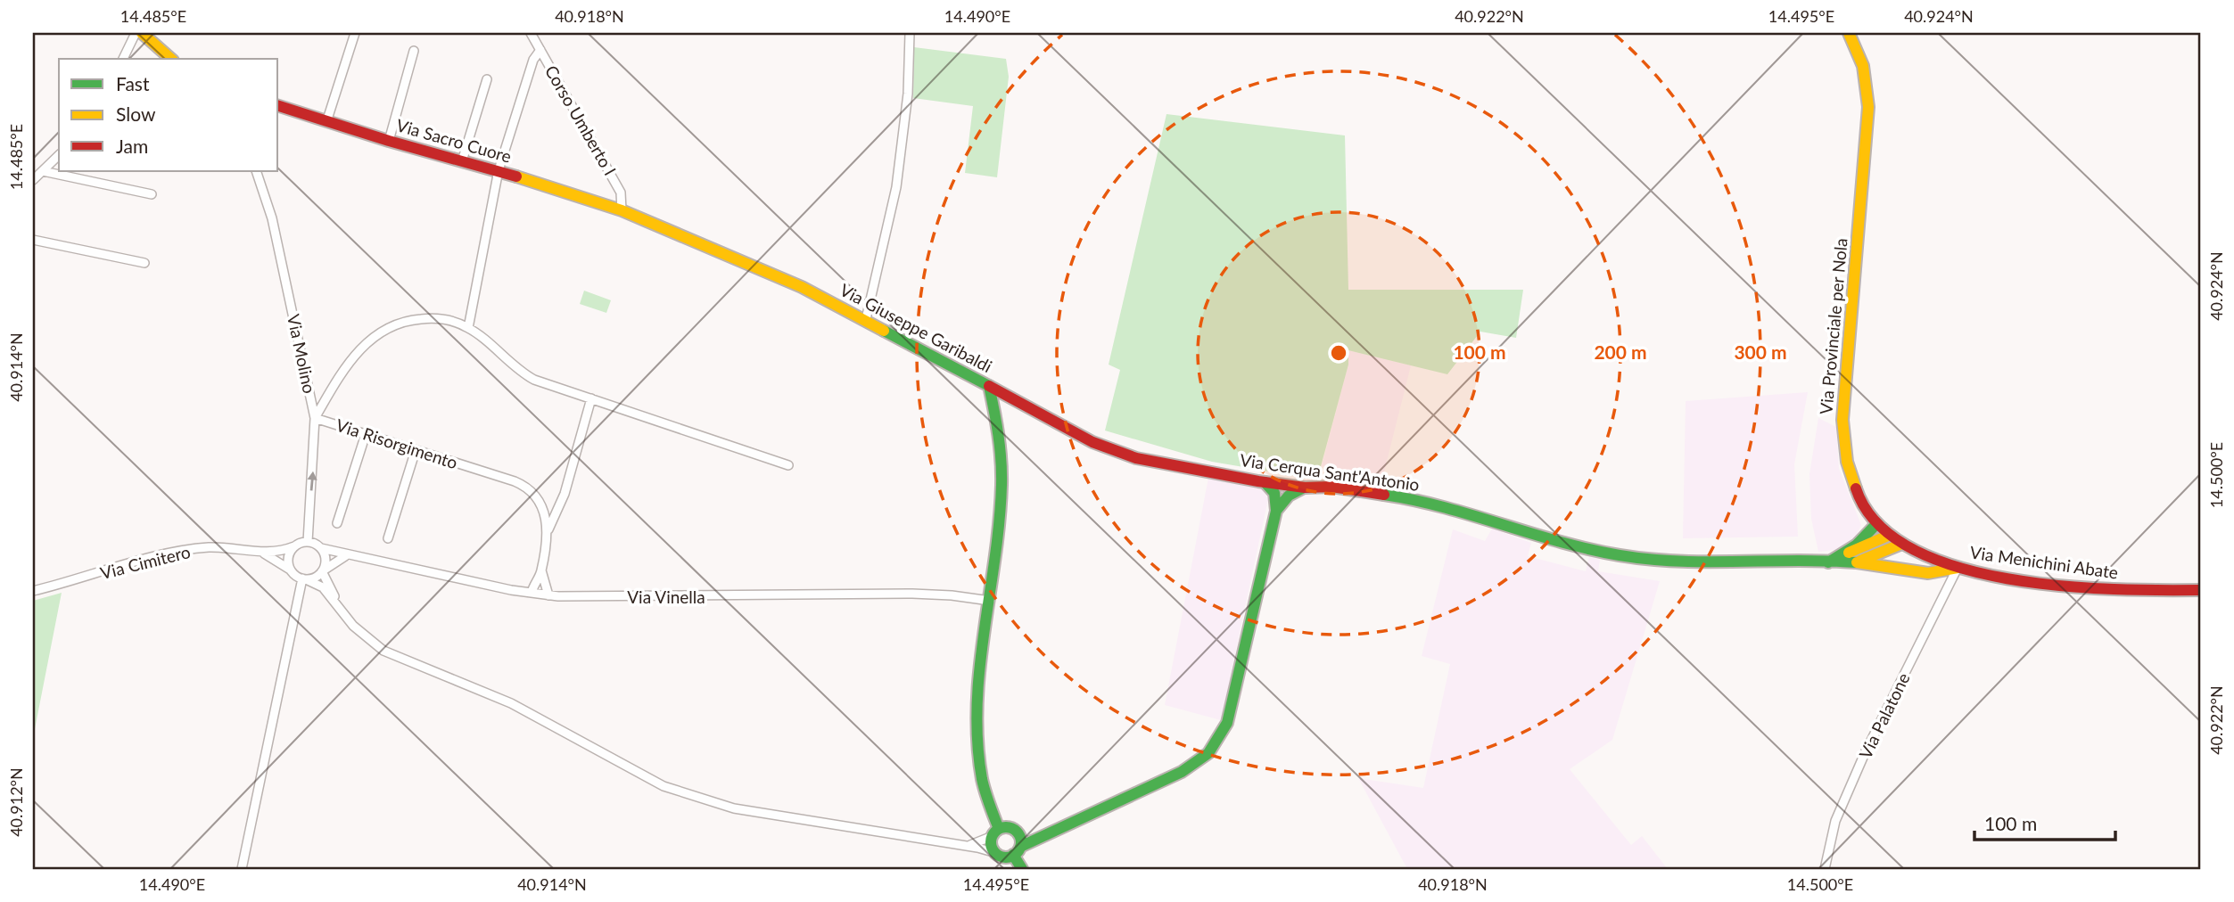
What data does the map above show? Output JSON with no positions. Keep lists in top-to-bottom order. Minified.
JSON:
{"streets":{"street":["Corso Umberto I","Via Sacro Cuore","Via Provinciale per Nola","Via Giuseppe Garibaldi","Via Molino","Via Risorgimento","Via Cerqua Sant'Antonio","Via Cimitero","Via Menichini Abate","Via Vinella","Via Palatone"]},"crossings":[["Corso Umberto I","Via Sacro Cuore"],["Corso Umberto I","Via Giuseppe Garibaldi"],["Via Sacro Cuore","Via Giuseppe Garibaldi"],["Via Provinciale per Nola","Via Cerqua Sant'Antonio"],["Via Provinciale per Nola","Via Menichini Abate"],["Via Provinciale per Nola","Via Palatone"],["Via Giuseppe Garibaldi","Via Cerqua Sant'Antonio"],["Via Giuseppe Garibaldi","Via Vinella"],["Via Molino","Via Risorgimento"],["Via Molino","Via Vinella"],["Via Cerqua Sant'Antonio","Via Menichini Abate"],["Via Cerqua Sant'Antonio","Via Palatone"],["Via Menichini Abate","Via Palatone"]],"legend":["Fast","Slow","Jam"],"scale_bar":"100 m","coordinates":["14.485°E","40.918°N","14.490°E","40.922°N","14.495°E","40.924°N","40.914°N","14.500°E","40.912°N"],"rings":["100 m","200 m","300 m"]}
